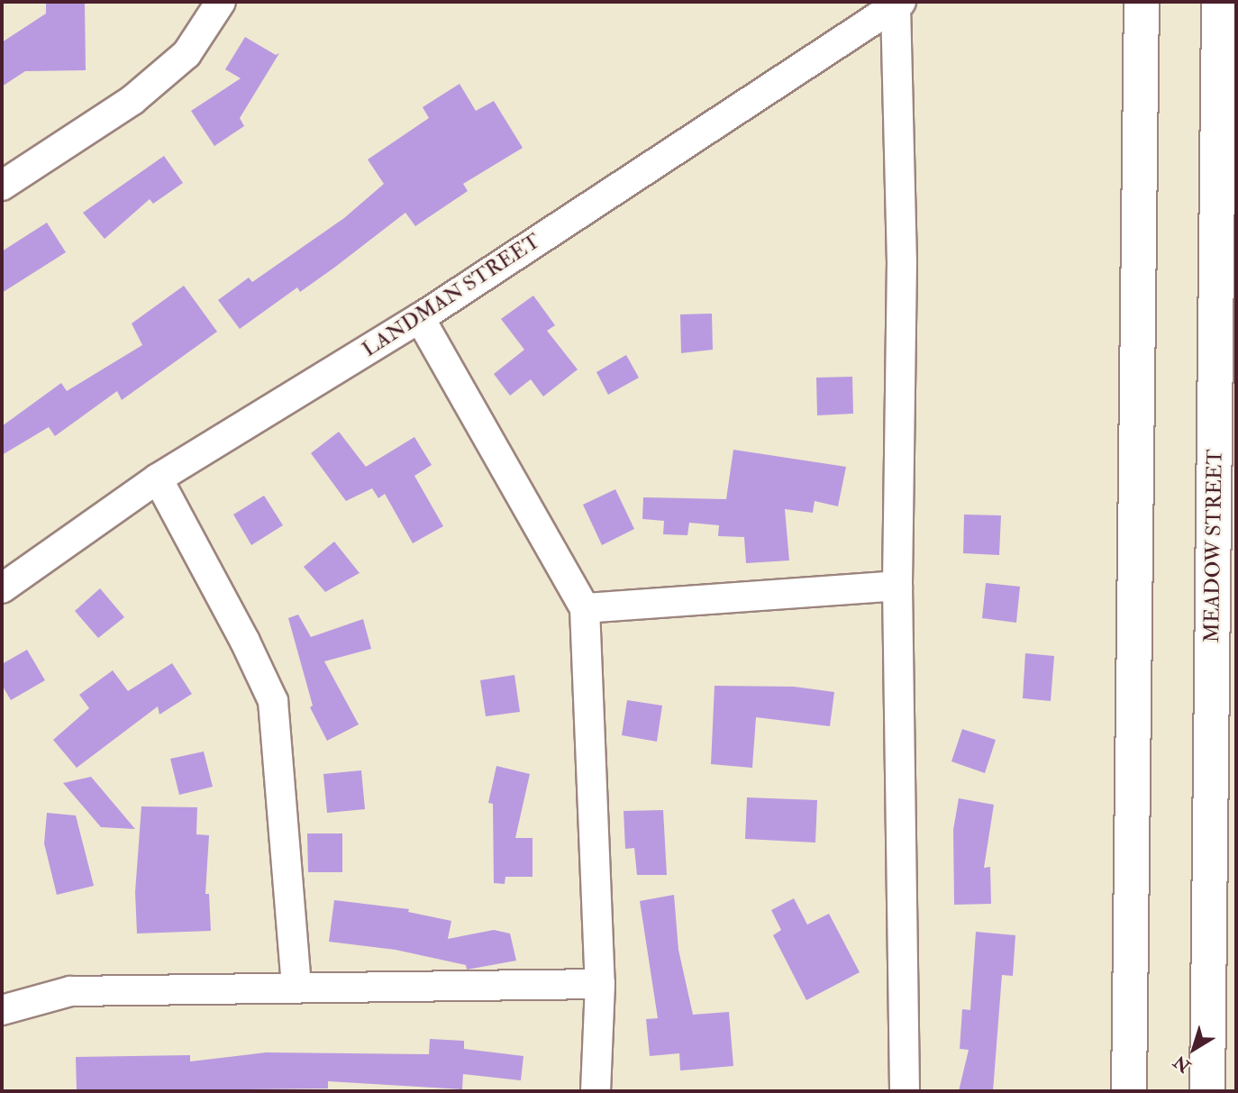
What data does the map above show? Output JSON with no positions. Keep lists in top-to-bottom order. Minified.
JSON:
{"streets":{"street":["LANDMAN STREET","MEADOW STREET"]},"north":"bottom left"}
